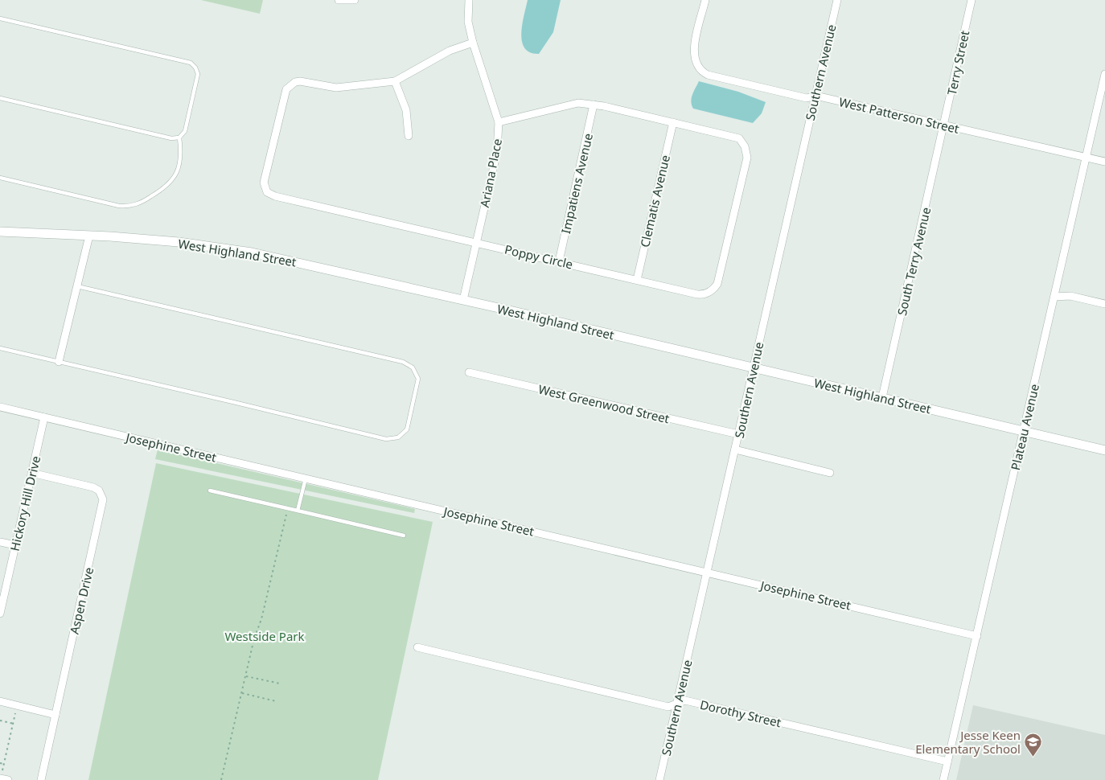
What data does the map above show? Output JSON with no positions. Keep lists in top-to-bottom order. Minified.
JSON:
{"streets":{"street":["Terry Street","Southern Avenue","West Patterson Street","Ariana Place","Impatiens Avenue","Clematis Avenue","West Highland Street","Poppy Circle","South Terry Avenue","West Greenwood Street","Plateau Avenue","Josephine Street","Hickory Hill Drive","Aspen Drive","Dorothy Street"]},"crossings":[["Terry Street","West Patterson Street"],["Terry Street","South Terry Avenue"],["Southern Avenue","West Patterson Street"],["Southern Avenue","West Highland Street"],["Southern Avenue","West Greenwood Street"],["Southern Avenue","Josephine Street"],["Southern Avenue","Dorothy Street"],["West Patterson Street","South Terry Avenue"],["West Patterson Street","Plateau Avenue"],["Ariana Place","West Highland Street"],["Ariana Place","Poppy Circle"],["Impatiens Avenue","Poppy Circle"],["Clematis Avenue","Poppy Circle"],["West Highland Street","South Terry Avenue"],["West Highland Street","Plateau Avenue"],["Plateau Avenue","Josephine Street"],["Plateau Avenue","Dorothy Street"],["Josephine Street","Hickory Hill Drive"],["Hickory Hill Drive","Aspen Drive"]],"parks":["Westside Park"],"places":{"school or university":["Jesse Keen Elementary School"]}}
